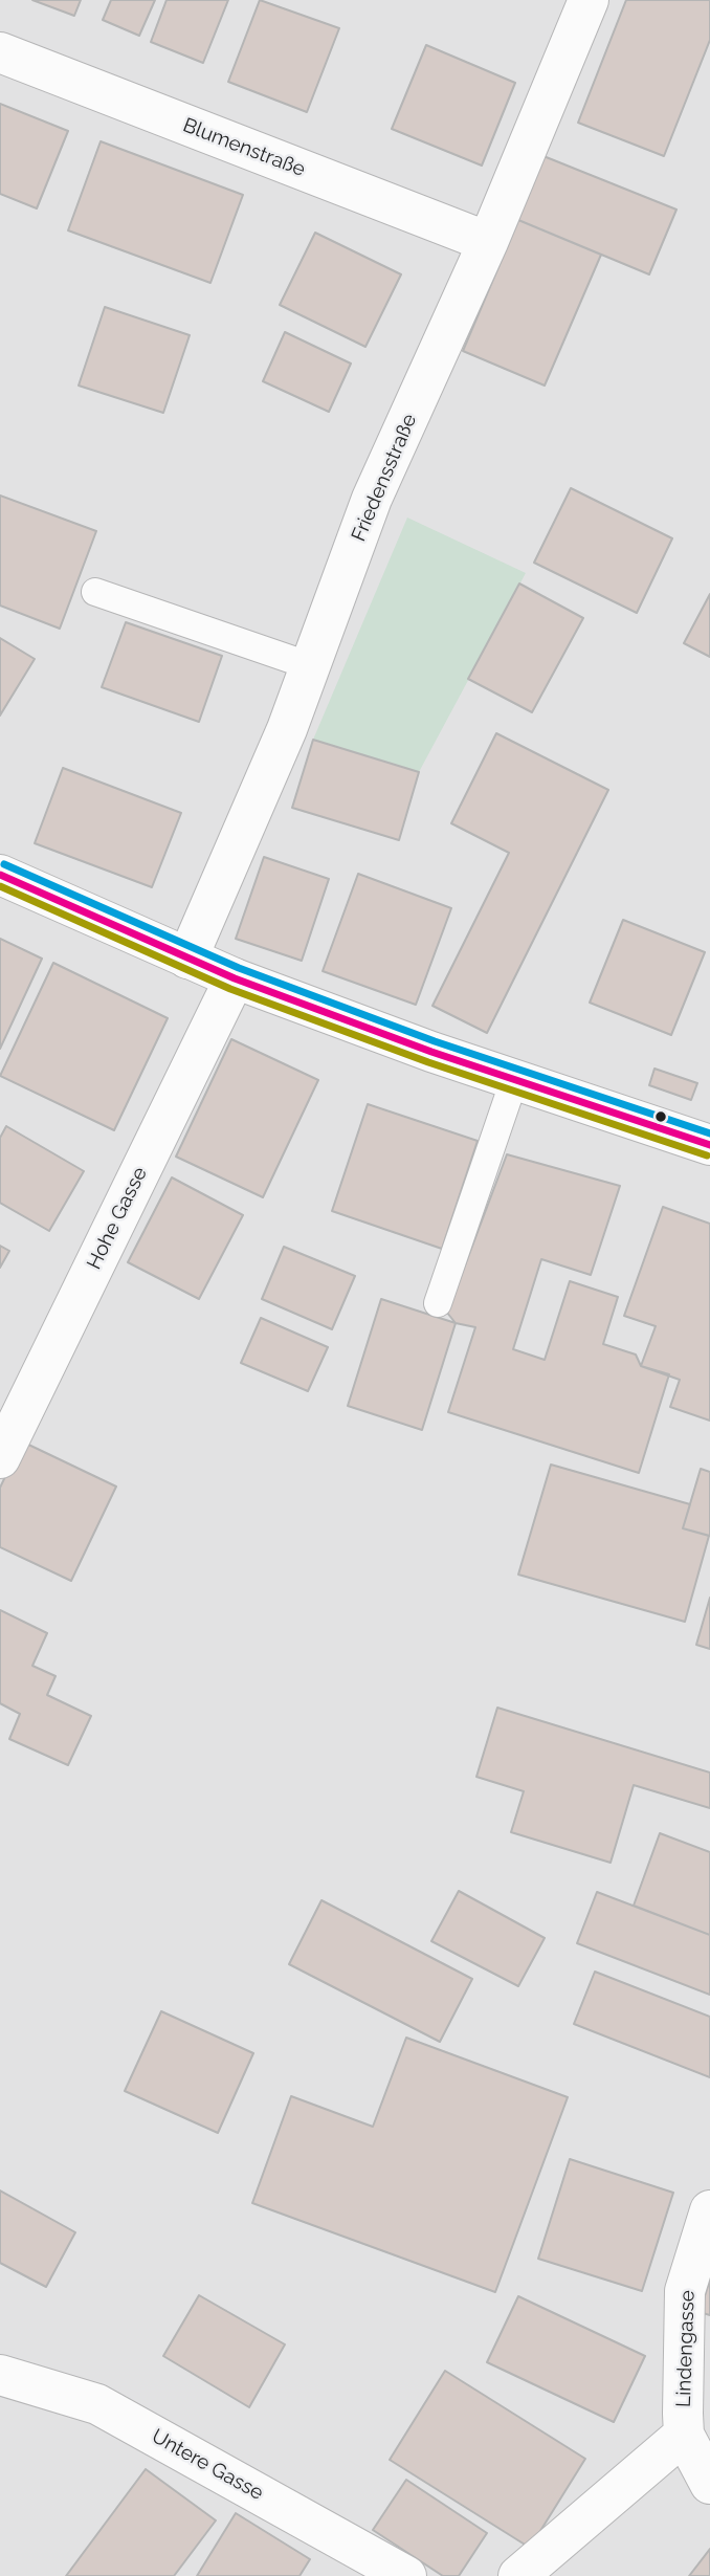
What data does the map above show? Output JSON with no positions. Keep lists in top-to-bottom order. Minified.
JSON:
{"streets":{"street":["Blumenstraße","Friedensstraße","Hohe Gasse","Lindengasse","Untere Gasse"]},"crossings":[["Blumenstraße","Friedensstraße"]]}
